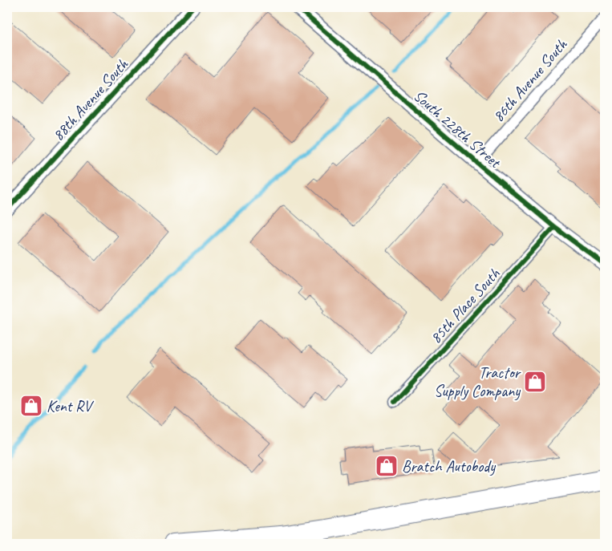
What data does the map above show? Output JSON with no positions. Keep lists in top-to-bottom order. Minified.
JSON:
{"streets":{"street":["86th Avenue South","88th Avenue South","South 228th Street","85th Place South"]},"crossings":[["86th Avenue South","South 228th Street"],["South 228th Street","85th Place South"]],"places":{"shop":["Tractor Supply Company","Kent RV","Bratch Autobody"]}}
